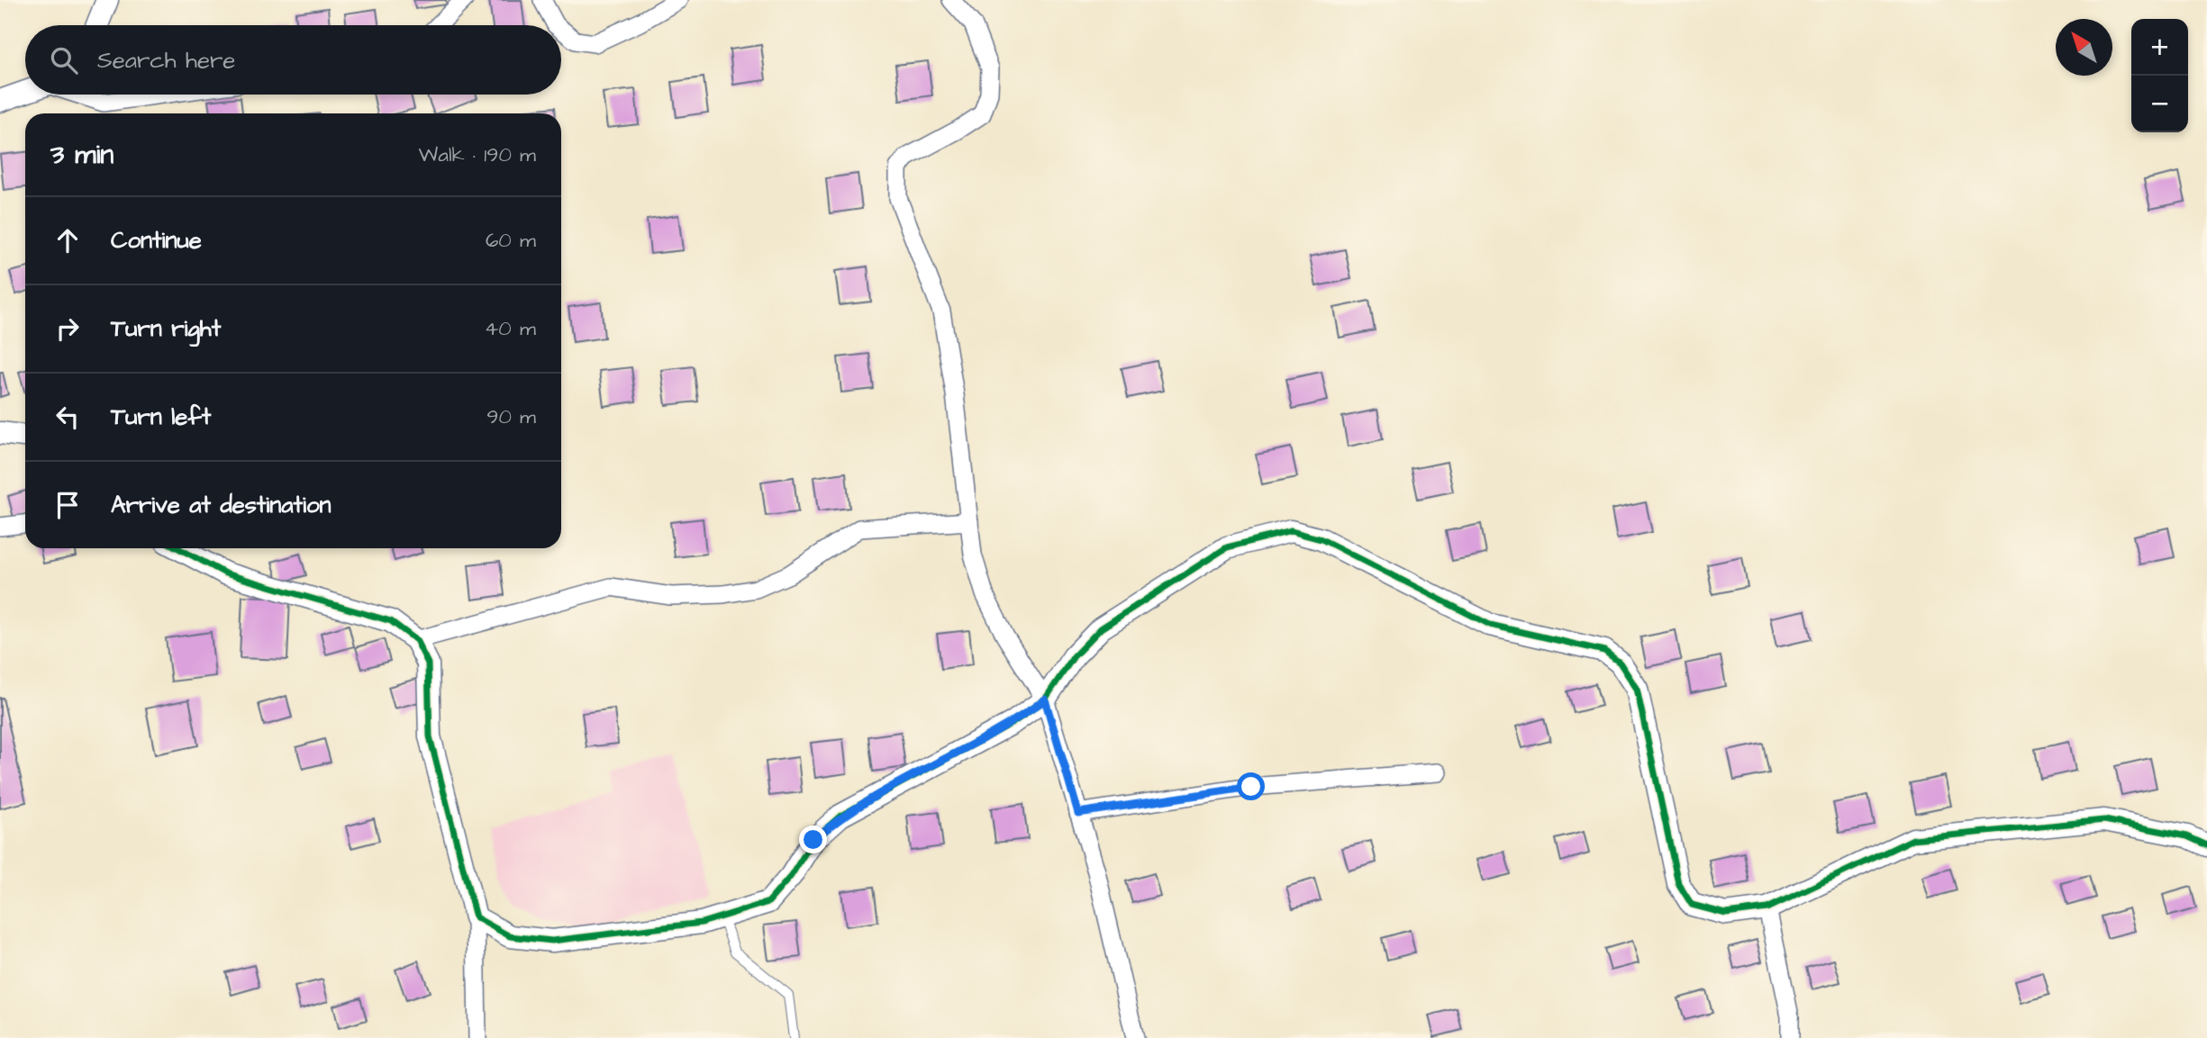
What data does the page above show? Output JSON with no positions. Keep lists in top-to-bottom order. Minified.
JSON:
{"north":"top left","page":{"map_buttons":["+","−"],"search":"Search here","heading":["3 min","Walk · 190 m"],"list":[["Continue","60 m"],["Turn right","40 m"],["Turn left","90 m"],"Arrive at destination"]}}
